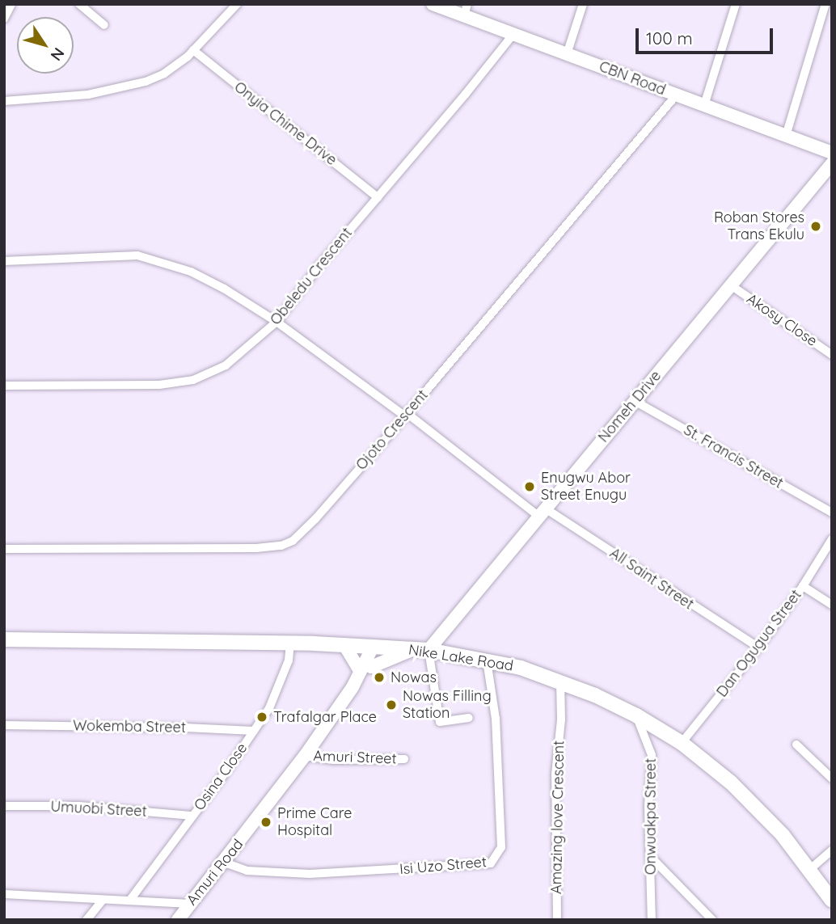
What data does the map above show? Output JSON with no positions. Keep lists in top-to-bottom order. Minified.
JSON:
{"streets":{"main road":["CBN Road","Nomeh Drive","Nike Lake Road","Amuri Road"],"street":["Onyia Chime Drive","Obeledu Crescent","Akosy Close","Ojoto Crescent","St. Francis Street","All Saint Street","Dan Ogugua Street","Wokemba Street","Amuri Street","Osina Close","Umuobi Street","Onwuakpa Street","Amazing love Crescent","Isi Uzo Street"]},"crossings":[["CBN Road","Obeledu Crescent"],["CBN Road","Ojoto Crescent"],["Onyia Chime Drive","Obeledu Crescent"],["Obeledu Crescent","All Saint Street"],["Akosy Close","Nomeh Drive"],["Nomeh Drive","St. Francis Street"],["Nomeh Drive","All Saint Street"],["Nomeh Drive","Nike Lake Road"],["Ojoto Crescent","All Saint Street"],["All Saint Street","Dan Ogugua Street"],["Dan Ogugua Street","Nike Lake Road"],["Nike Lake Road","Osina Close"],["Nike Lake Road","Onwuakpa Street"],["Nike Lake Road","Amazing love Crescent"],["Nike Lake Road","Isi Uzo Street"],["Nike Lake Road","Amuri Road"],["Wokemba Street","Osina Close"],["Amuri Street","Amuri Road"],["Osina Close","Umuobi Street"],["Isi Uzo Street","Amuri Road"]],"places":["Roban Stores Trans Ekulu","Enugwu Abor Street Enugu","Nowas","Nowas Filling Station","Trafalgar Place","Prime Care Hospital"],"scale_bar":"100 m","north":"bottom right"}
